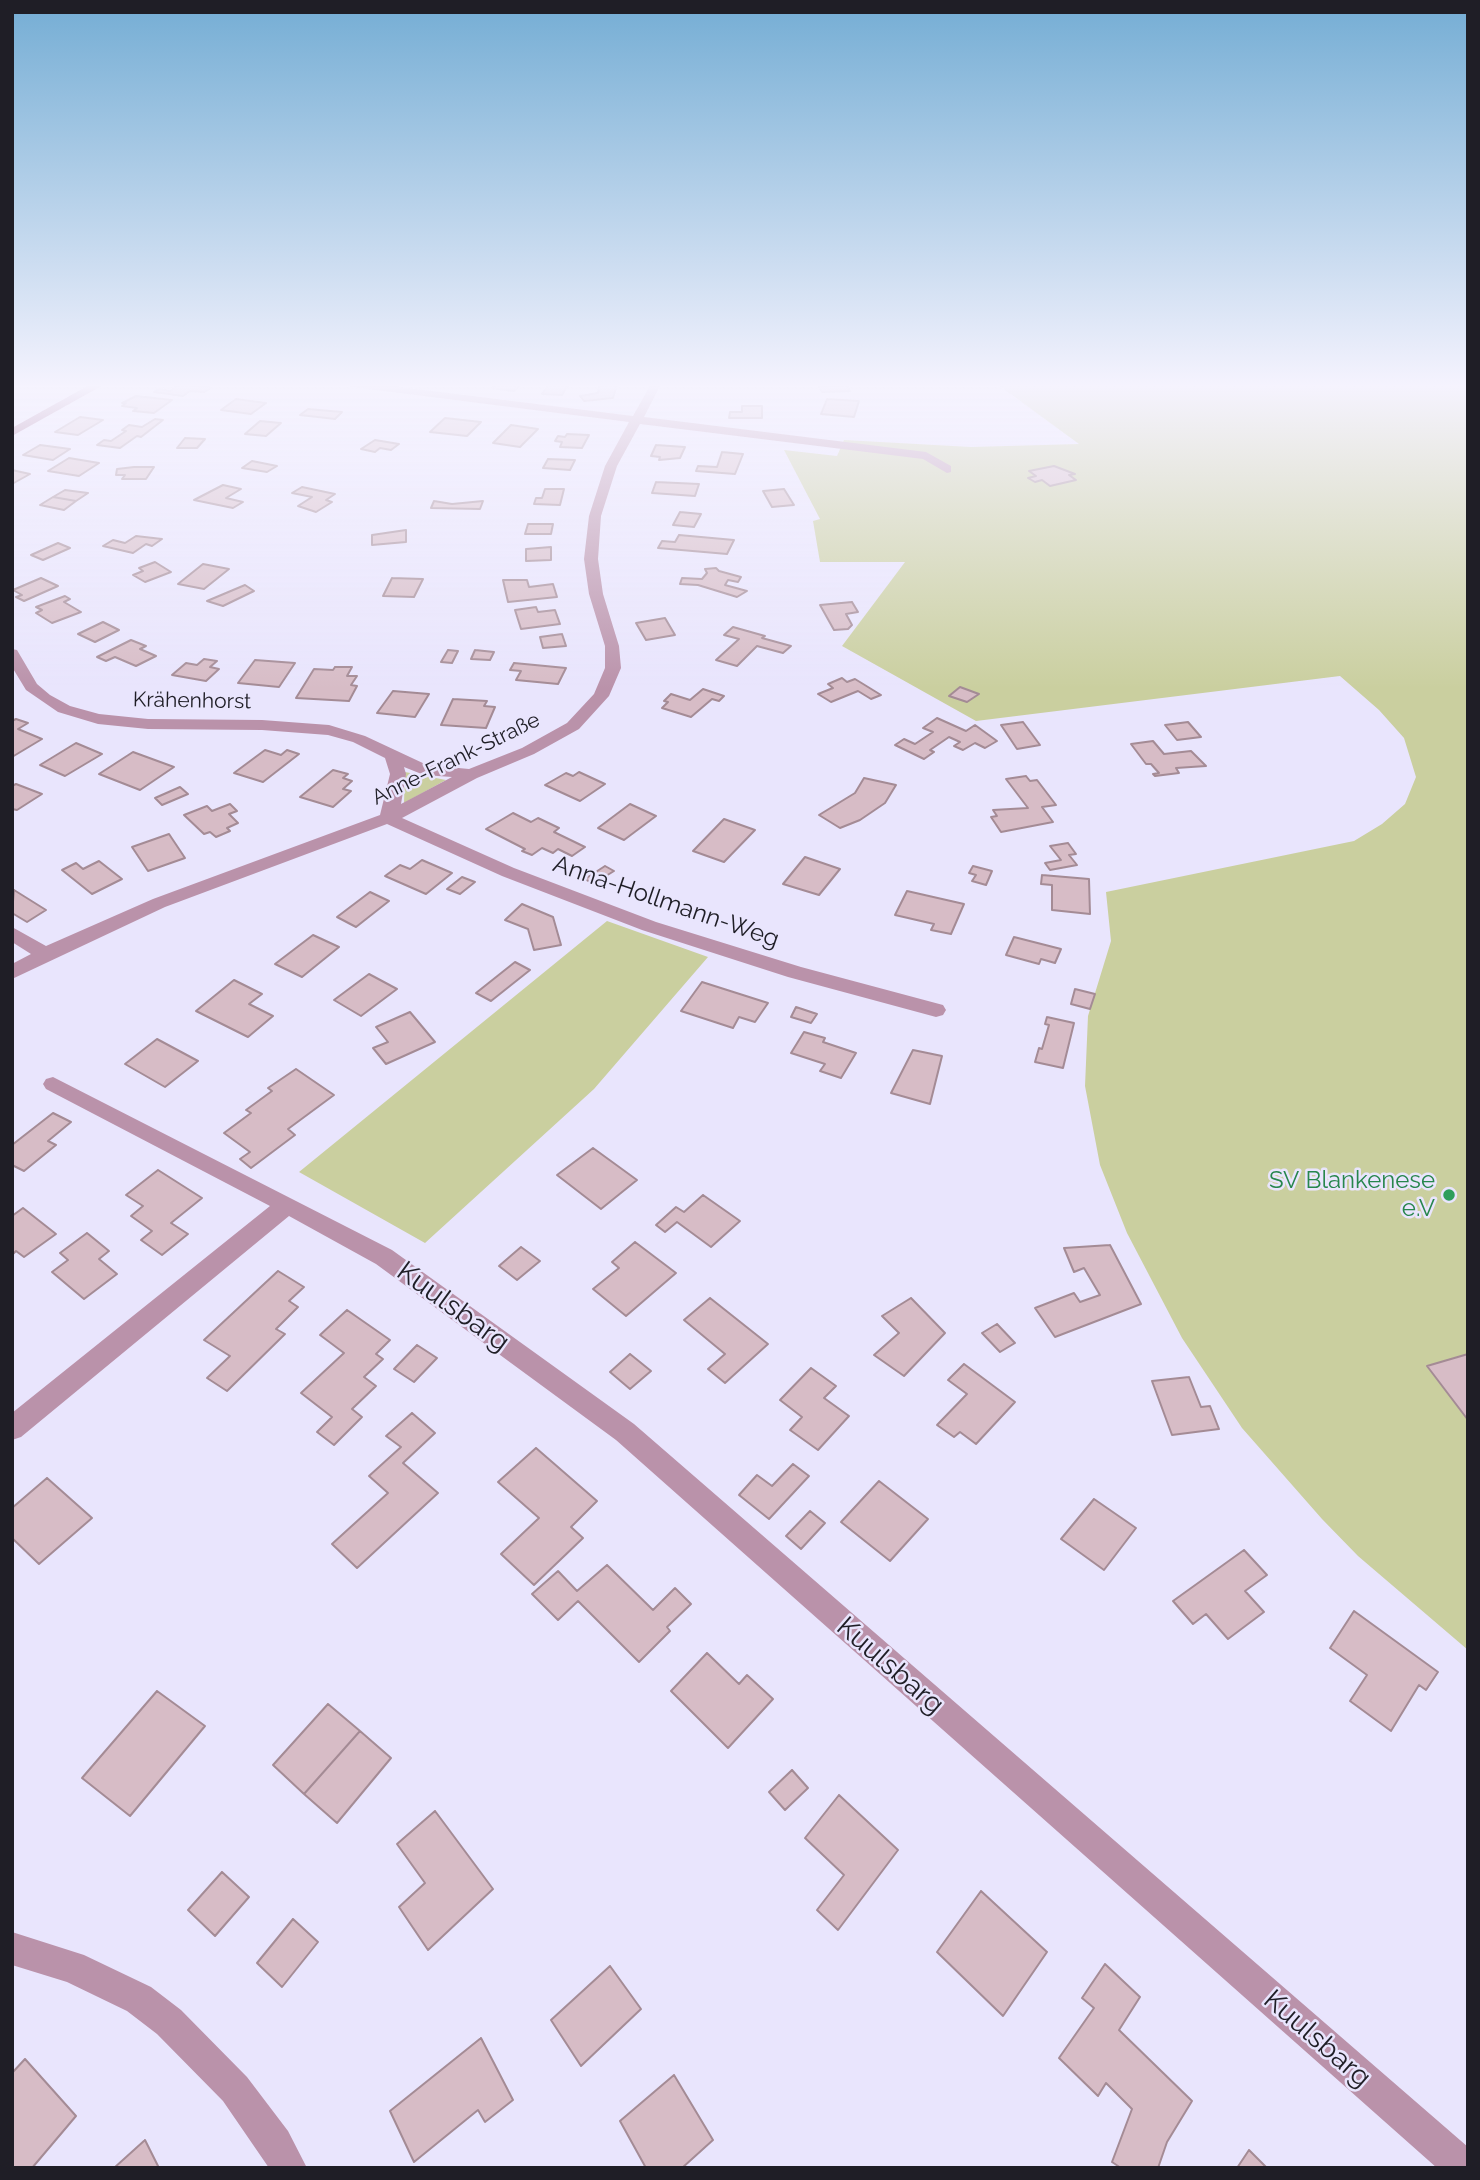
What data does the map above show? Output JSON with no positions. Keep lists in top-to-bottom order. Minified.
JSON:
{"streets":{"street":["Krähenhorst","Anne-Frank-Straße","Anna-Hollmann-Weg","Kuulsbarg"]},"crossings":[["Krähenhorst","Anne-Frank-Straße"],["Anne-Frank-Straße","Anna-Hollmann-Weg"]],"places":["SV Blankenese e.V"]}
